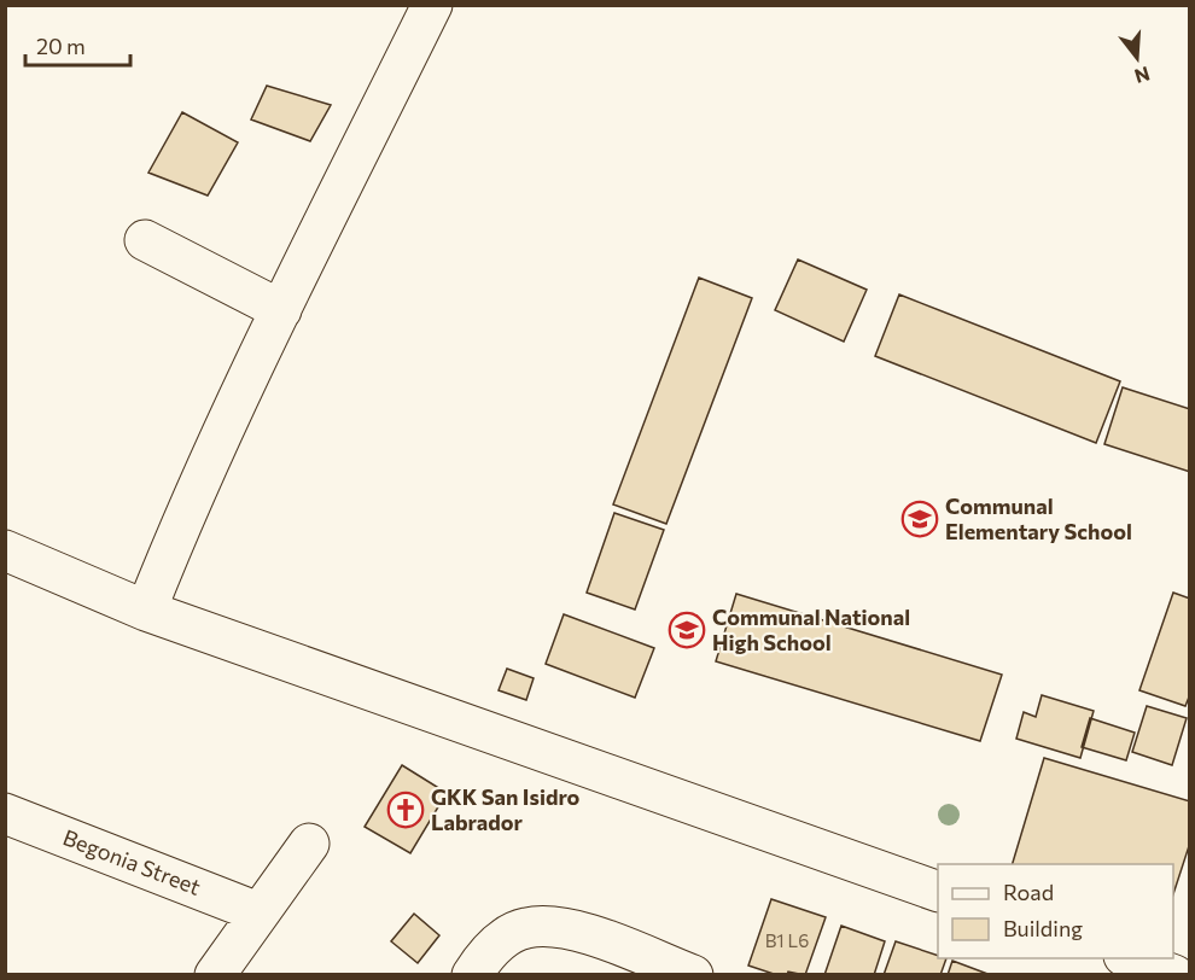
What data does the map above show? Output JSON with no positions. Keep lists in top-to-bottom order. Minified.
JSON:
{"streets":{"street":["Begonia Street"]},"places":{"school or university":["Communal Elementary School","Communal National High School"],"church":["GKK San Isidro Labrador"]},"house_numbers":["B1 L6"],"legend":["Road","Building"],"scale_bar":"20 m","north":"bottom"}
